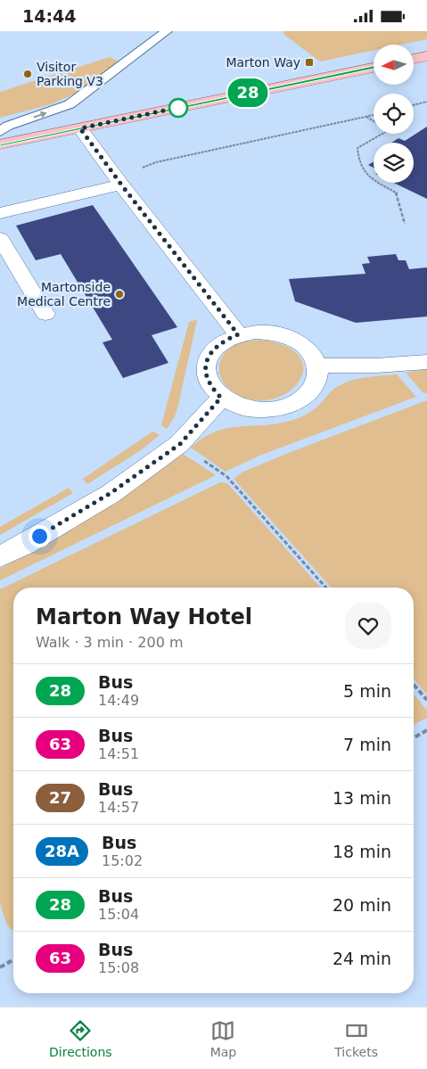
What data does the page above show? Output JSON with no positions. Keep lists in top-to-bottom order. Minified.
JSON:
{"places":{"transit":["Marton Way"],"other":["Visitor Parking V3","Martonside Medical Centre"]},"lines":["bus line 28"],"north":"left","page":{"status":"14:44","on_map":"28","heading":["Marton Way Hotel","Walk · 3 min · 200 m"],"list":[{"mark":"28","name":"Bus","note":"14:49","value":"5 min"},{"mark":"63","name":"Bus","note":"14:51","value":"7 min"},{"mark":"27","name":"Bus","note":"14:57","value":"13 min"},{"mark":"28A","name":"Bus","note":"15:02","value":"18 min"},{"mark":"28","name":"Bus","note":"15:04","value":"20 min"},{"mark":"63","name":"Bus","note":"15:08","value":"24 min"}],"tabs":["Directions","Map","Tickets"]}}
